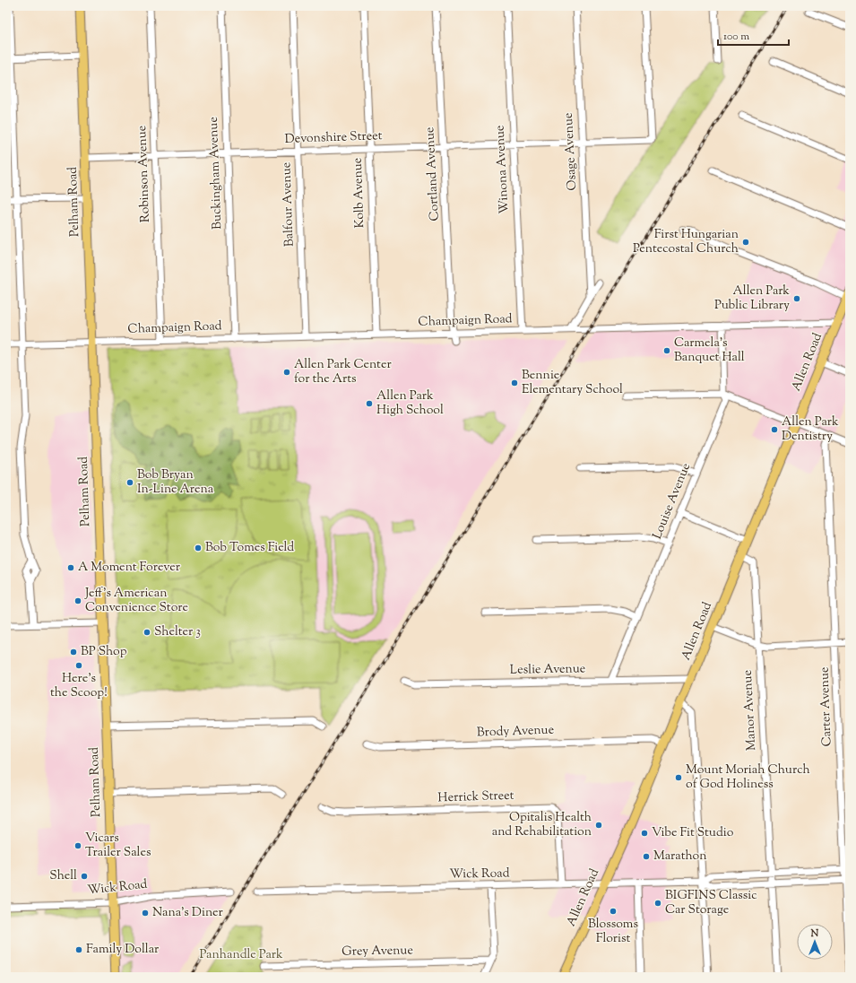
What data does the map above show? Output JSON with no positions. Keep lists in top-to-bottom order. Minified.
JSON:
{"streets":{"main road":["Pelham Road","Allen Road"],"street":["Devonshire Street","Osage Avenue","Winona Avenue","Buckingham Avenue","Robinson Avenue","Cortland Avenue","Kolb Avenue","Balfour Avenue","Champaign Road","Louise Avenue","Leslie Avenue","Carter Avenue","Manor Avenue","Brody Avenue","Herrick Street","Wick Road","Grey Avenue"]},"crossings":[["Devonshire Street","Osage Avenue"],["Devonshire Street","Winona Avenue"],["Devonshire Street","Buckingham Avenue"],["Devonshire Street","Robinson Avenue"],["Devonshire Street","Cortland Avenue"],["Devonshire Street","Kolb Avenue"],["Devonshire Street","Pelham Road"],["Devonshire Street","Balfour Avenue"],["Winona Avenue","Champaign Road"],["Buckingham Avenue","Champaign Road"],["Robinson Avenue","Champaign Road"],["Cortland Avenue","Champaign Road"],["Kolb Avenue","Champaign Road"],["Pelham Road","Champaign Road"],["Pelham Road","Wick Road"],["Balfour Avenue","Champaign Road"],["Champaign Road","Allen Road"],["Champaign Road","Louise Avenue"],["Allen Road","Leslie Avenue"],["Allen Road","Manor Avenue"],["Allen Road","Brody Avenue"],["Allen Road","Wick Road"],["Louise Avenue","Leslie Avenue"],["Carter Avenue","Wick Road"],["Manor Avenue","Wick Road"],["Herrick Street","Wick Road"]],"parks":["Panhandle Park"],"places":["First Hungarian Pentecostal Church","Allen Park Public Library","Carmela's Banquet Hall","Allen Park Center for the Arts","Bennie Elementary School","Allen Park High School","Allen Park Dentistry","Bob Bryan In-Line Arena","Bob Tomes Field","A Moment Forever","Jeff's American Convenience Store","Shelter 3","BP Shop","Here's the Scoop!","Mount Moriah Church of God Holiness","Opitalis Health and Rehabilitation","Vibe Fit Studio","Vicars Trailer Sales","Marathon","Shell","BIGFINS Classic Car Storage","Blossoms Florist","Nana's Diner","Family Dollar"],"scale_bar":"100 m","north":"top"}
